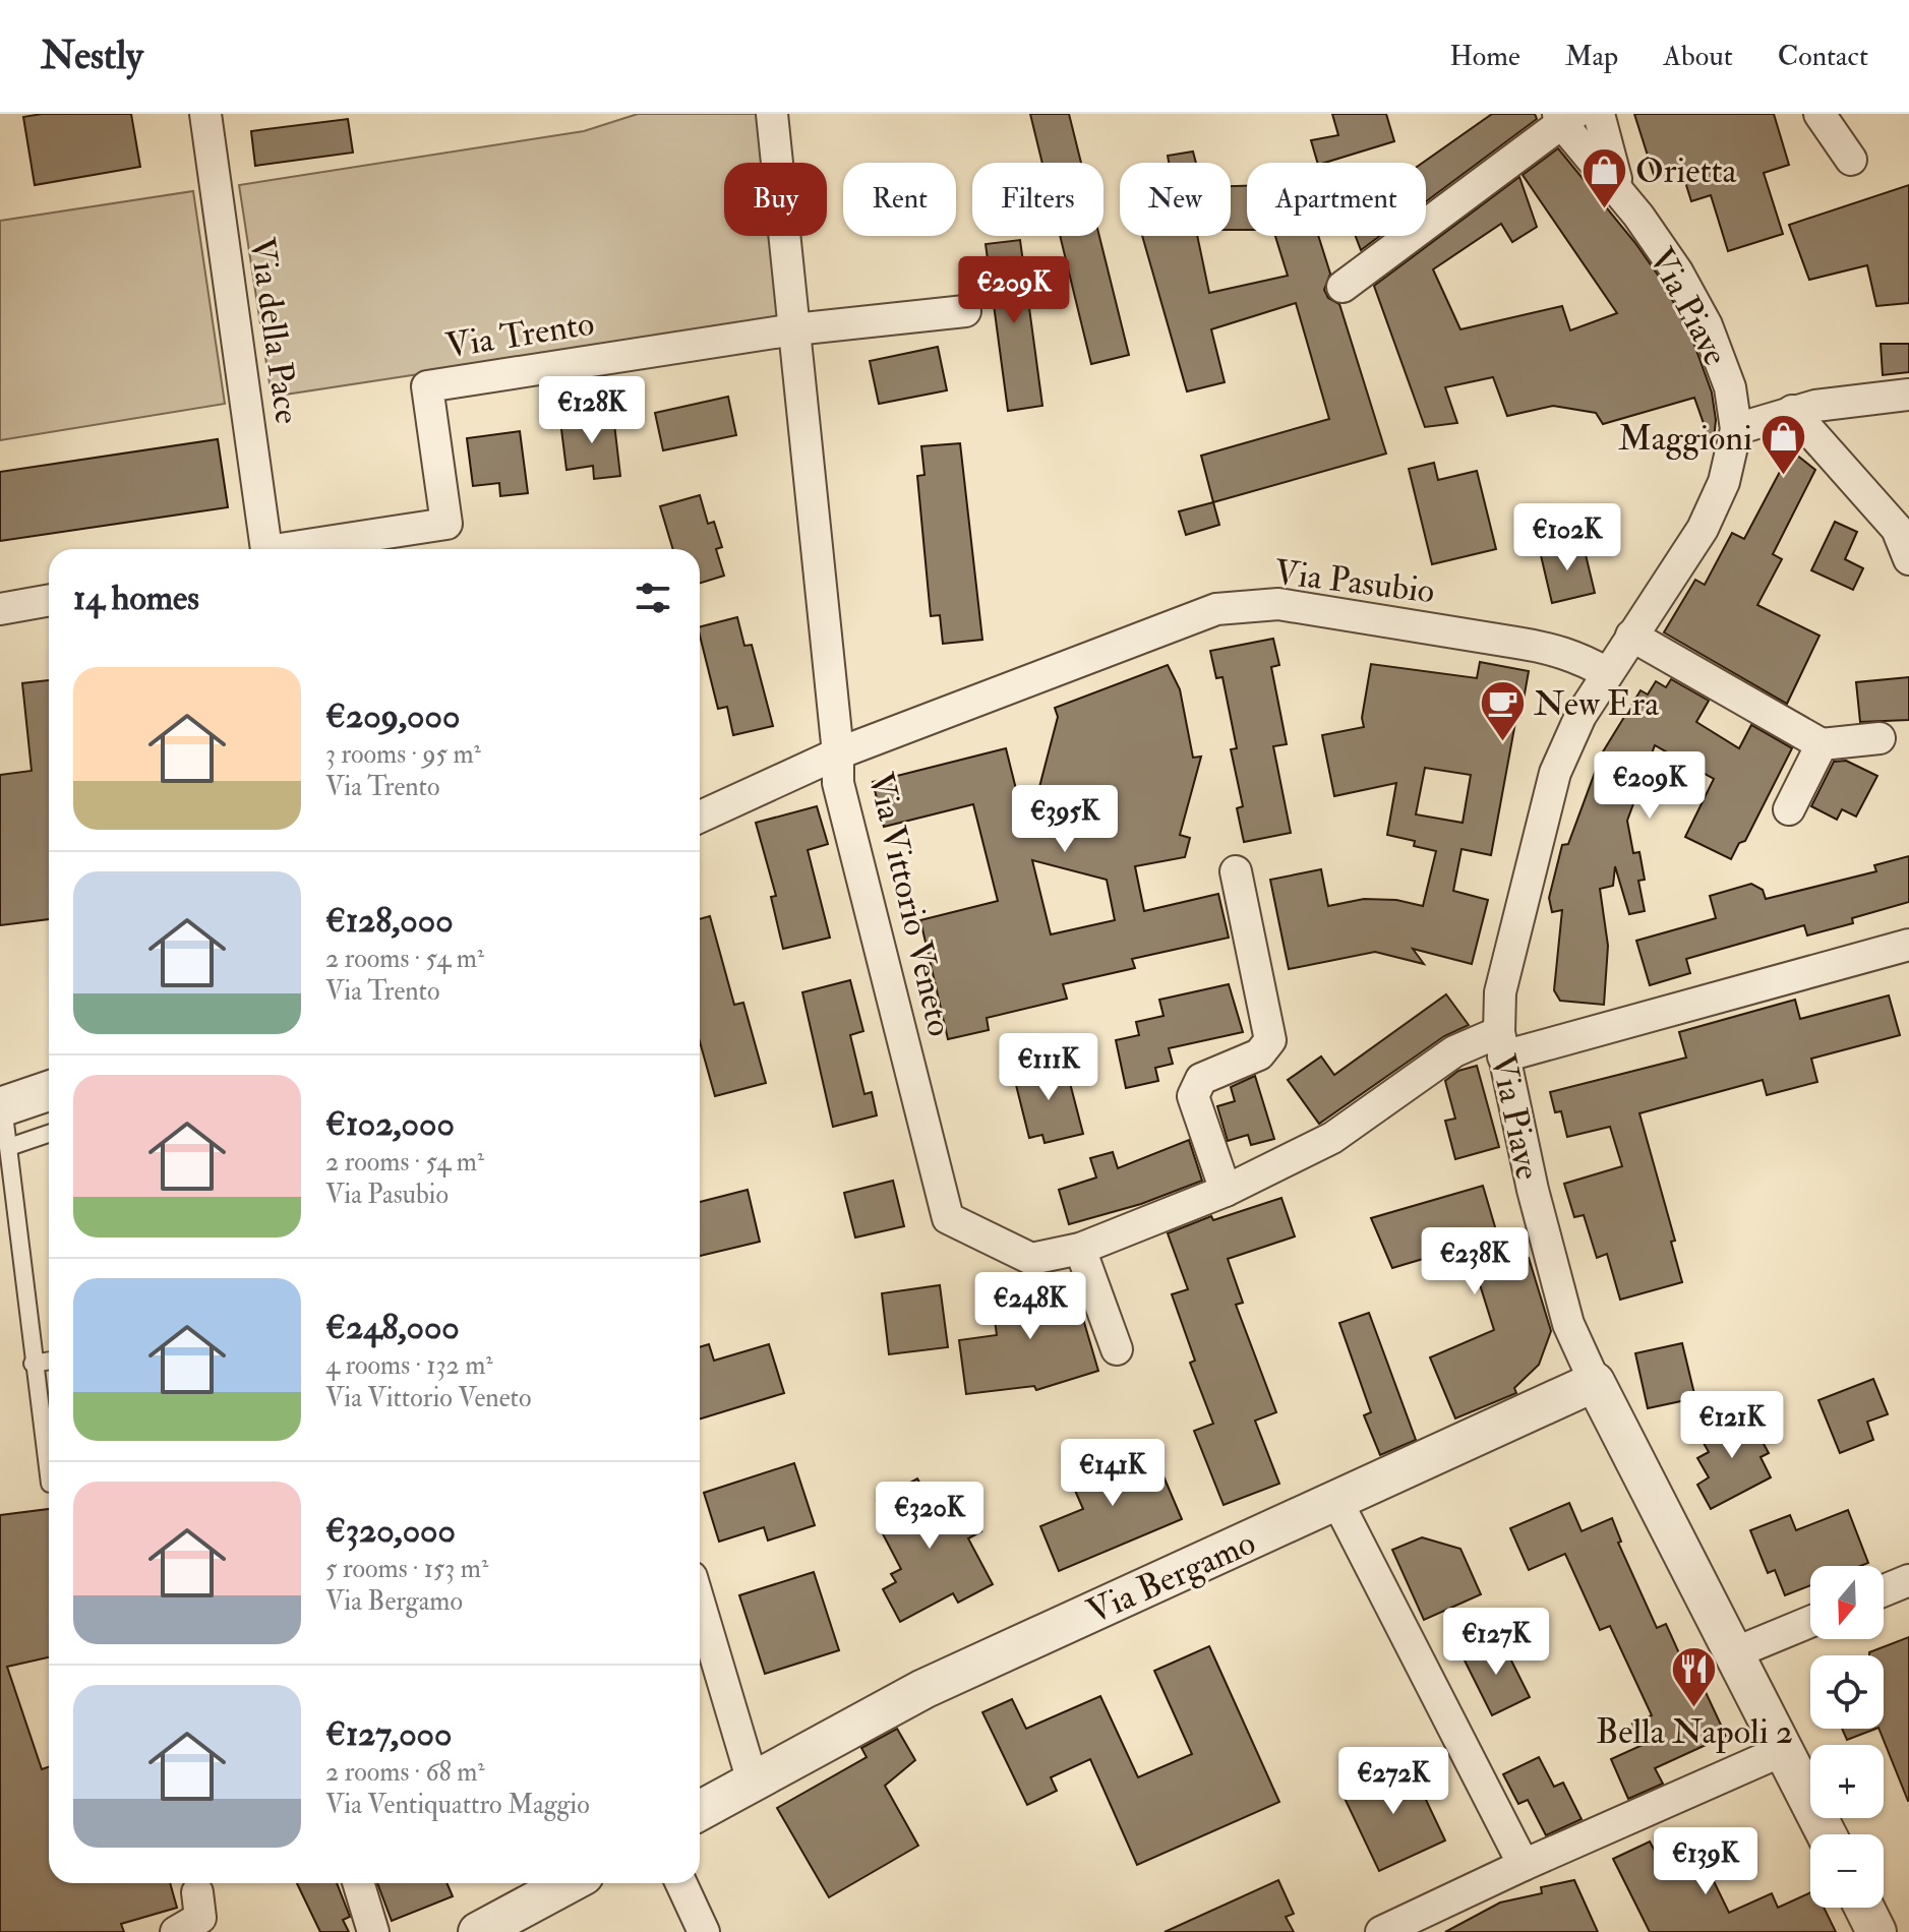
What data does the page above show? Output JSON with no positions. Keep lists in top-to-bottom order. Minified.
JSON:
{"streets":{"street":["Via Piave","Via della Pace","Via Trento","Via Pasubio","Via Vittorio Veneto","Via Bergamo"]},"crossings":[["Via Piave","Via Pasubio"],["Via Piave","Via Vittorio Veneto"],["Via Piave","Via Bergamo"],["Via Pasubio","Via Vittorio Veneto"]],"places":{"shop":["Orietta","Maggioni"],"cafe":["New Era"],"restaurant":["Bella Napoli 2"]},"north":"bottom","page":{"header":"Nestly","nav":["Home","Map","About","Contact"],"chip":["Buy","Rent","Filters","New","Apartment"],"price":["€209K","€128K","€102K","€209K","€395K","€111K","€238K","€248K","€121K","€141K","€320K","€127K","€272K","€139K"],"heading":"14 homes","list":[{"name":"€209,000","note":"3 rooms · 95 m² · Via Trento"},{"name":"€128,000","note":"2 rooms · 54 m² · Via Trento"},{"name":"€102,000","note":"2 rooms · 54 m² · Via Pasubio"},{"name":"€248,000","note":"4 rooms · 132 m² · Via Vittorio Veneto"},{"name":"€320,000","note":"5 rooms · 153 m² · Via Bergamo"},{"name":"€127,000","note":"2 rooms · 68 m² · Via Ventiquattro Maggio"}],"map_buttons":["+","−"]}}
